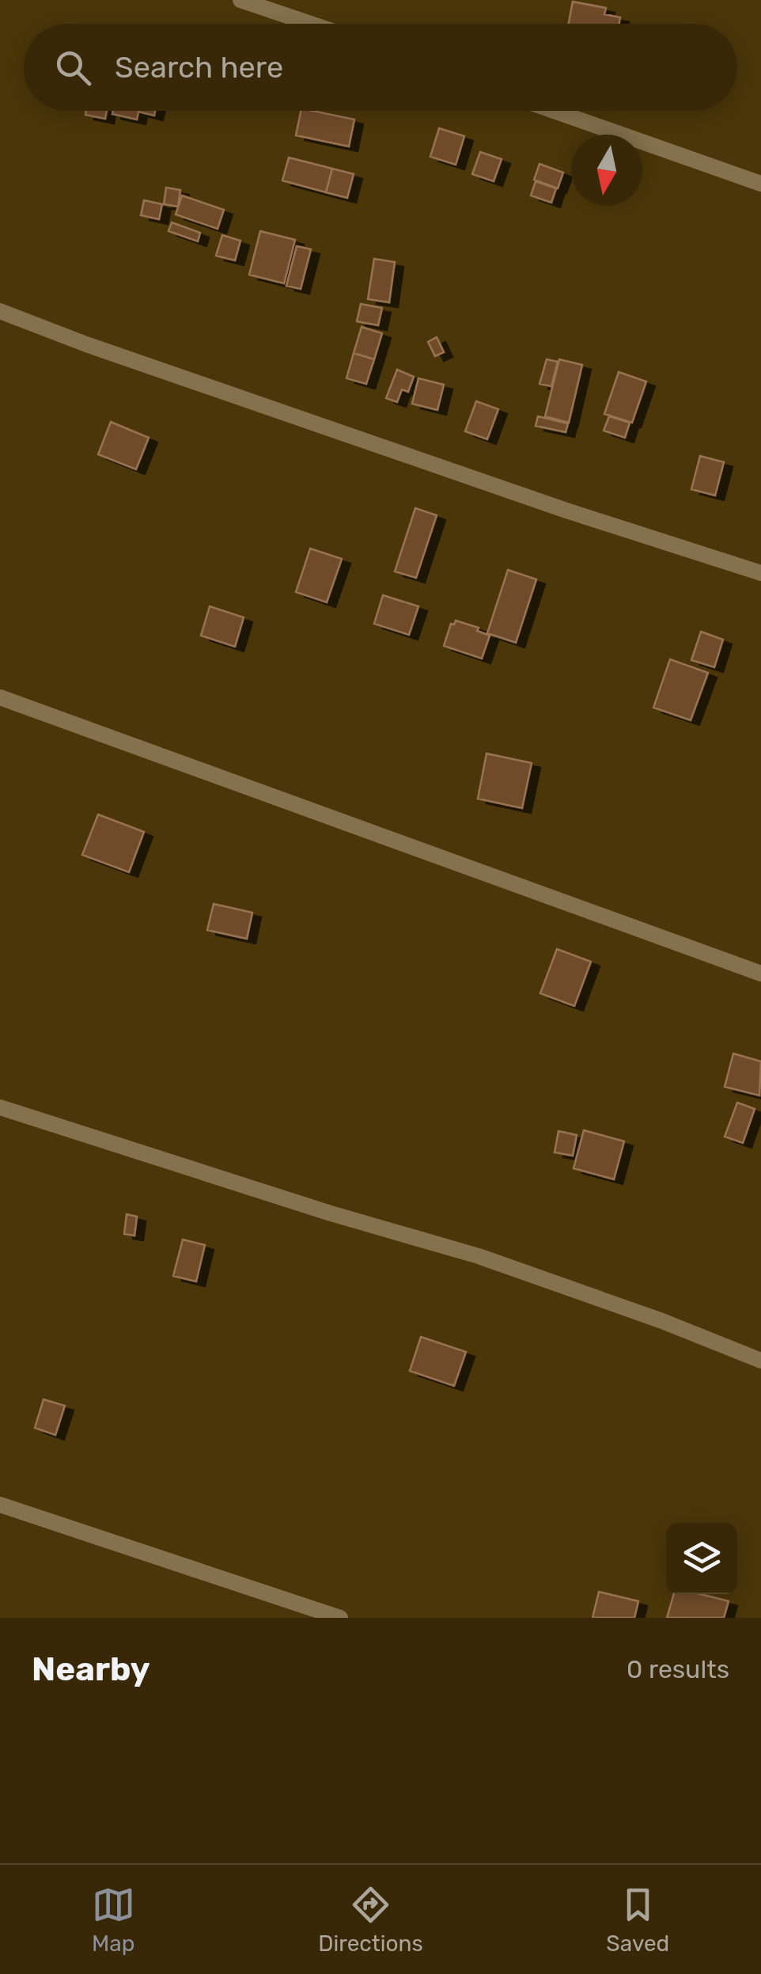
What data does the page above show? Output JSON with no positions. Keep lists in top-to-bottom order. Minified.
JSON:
{"north":"bottom","page":{"search":"Search here","heading":["Nearby","0 results"],"nav":["Map","Directions","Saved"]}}
